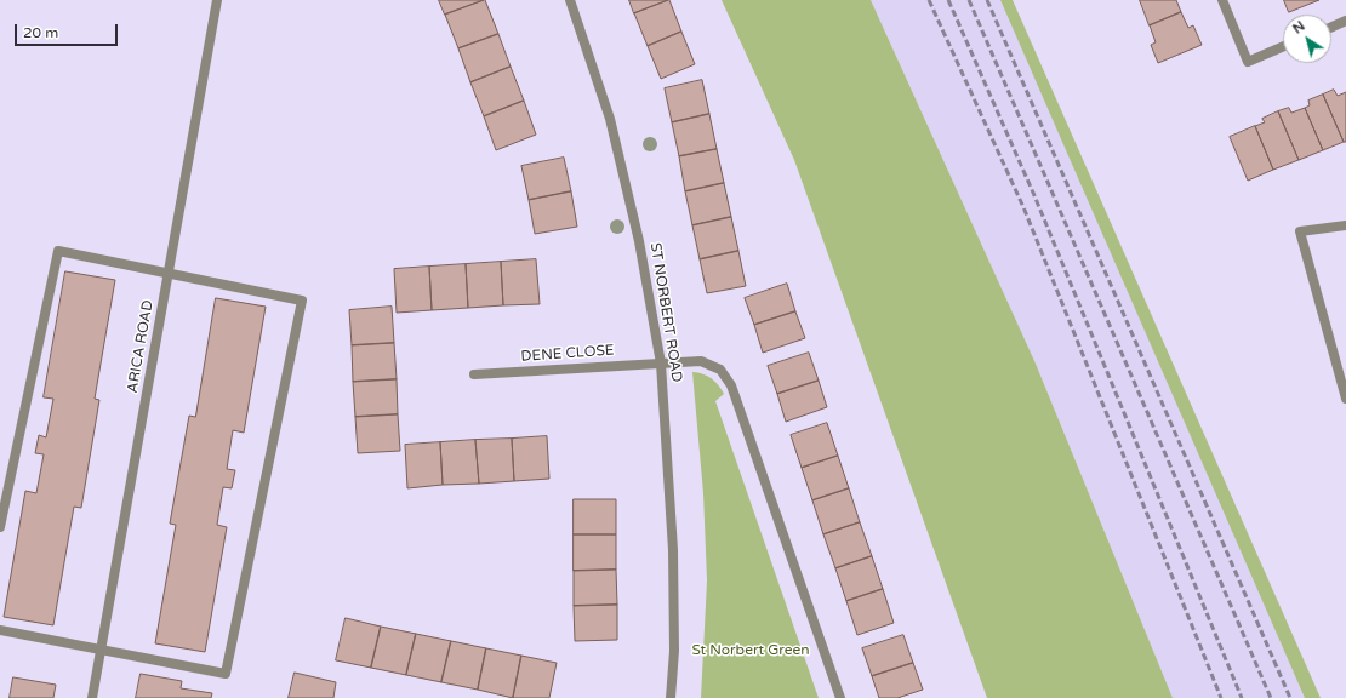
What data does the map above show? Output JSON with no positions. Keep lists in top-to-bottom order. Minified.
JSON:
{"streets":{"street":["ST NORBERT ROAD","ARICA ROAD","DENE CLOSE"]},"crossings":[["ST NORBERT ROAD","DENE CLOSE"]],"parks":["St Norbert Green"],"scale_bar":"20 m","north":"top left"}
